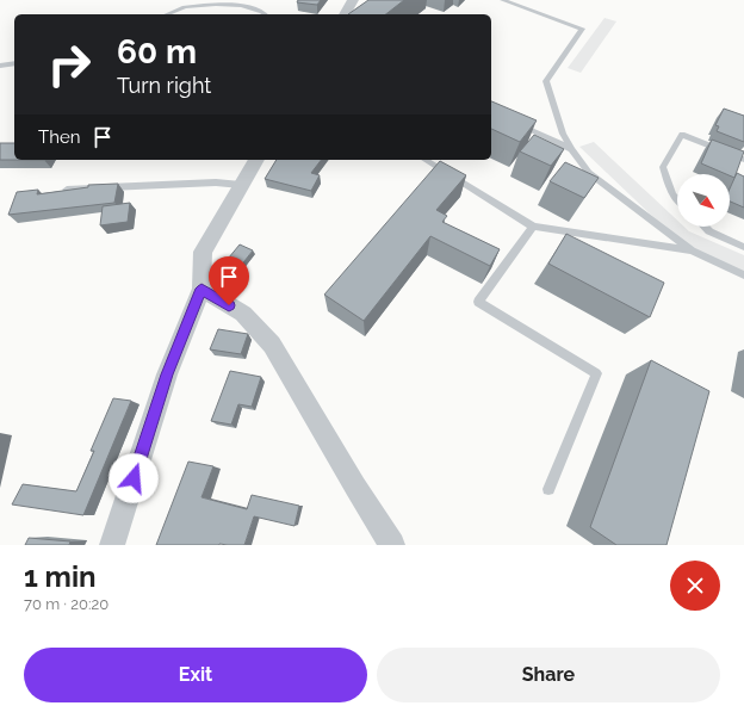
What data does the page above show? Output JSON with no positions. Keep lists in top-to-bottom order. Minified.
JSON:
{"north":"bottom right","page":{"turn":["60 m","Turn right"],"then":"Then","heading":["1 min","70 m · 20:20"],"buttons":["Exit","Share"]}}
